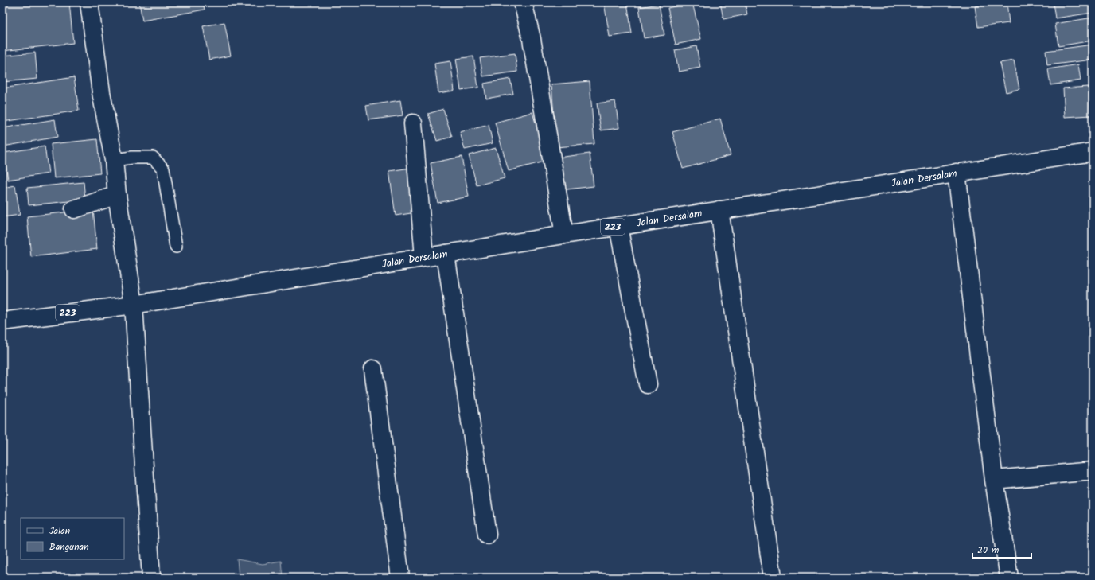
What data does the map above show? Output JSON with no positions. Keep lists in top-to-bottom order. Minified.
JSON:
{"streets":{"street":["Jalan Dersalam","223"]},"crossings":[["Jalan Dersalam","223"]],"legend":["Jalan","Bangunan"],"scale_bar":"20 m"}
